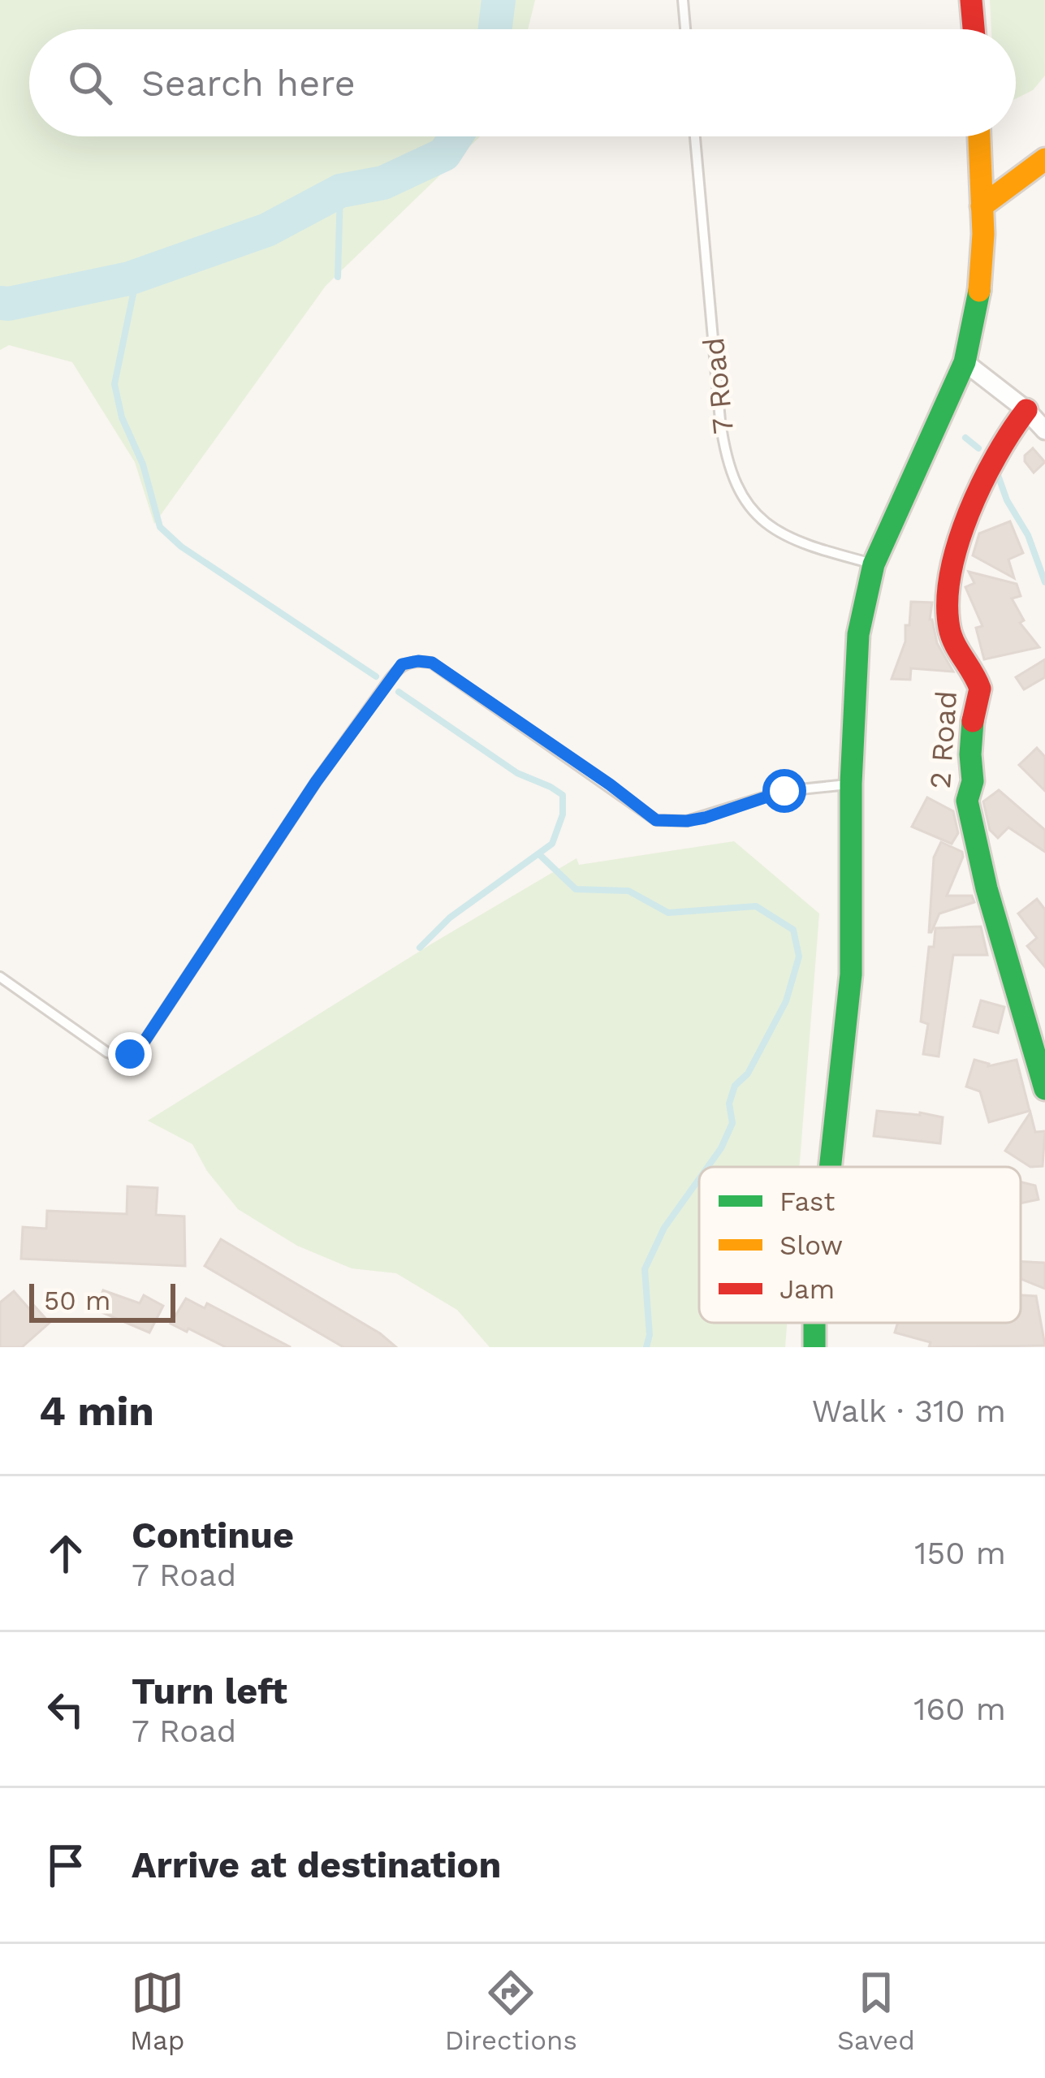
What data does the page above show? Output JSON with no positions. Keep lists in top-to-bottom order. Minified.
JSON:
{"streets":{"main road":["2 Road"],"lane":["7 Road"]},"legend":["Fast","Slow","Jam"],"scale_bar":"50 m","page":{"search":"Search here","scale":"50 m","heading":["4 min","Walk · 310 m"],"list":[["Continue","7 Road","150 m"],["Turn left","7 Road","160 m"],"Arrive at destination"],"nav":["Map","Directions","Saved"]}}
